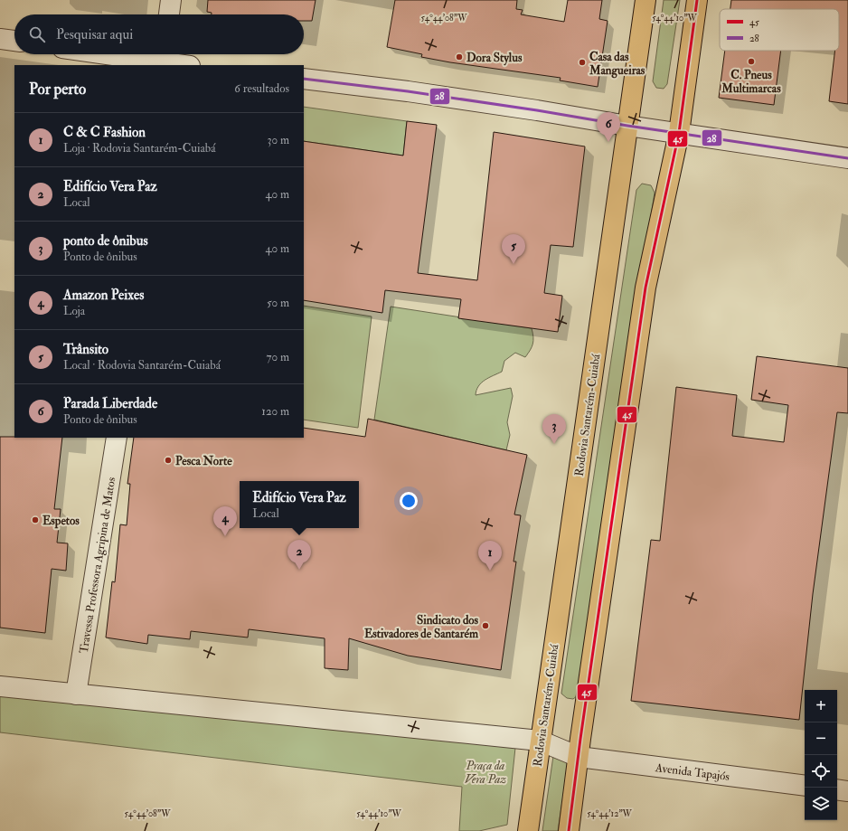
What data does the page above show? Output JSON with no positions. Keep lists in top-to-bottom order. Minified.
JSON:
{"streets":{"highway":["Rodovia Santarém-Cuiabá"],"street":["Travessa Professora Agripina de Matos","Avenida Tapajós"]},"crossings":[["Rodovia Santarém-Cuiabá","Avenida Tapajós"],["Travessa Professora Agripina de Matos","Avenida Tapajós"]],"parks":["Praça da Vera Paz"],"places":["Dora Stylus","C. Pneus Multimarcas","Casa das Mangueiras","Pesca Norte","Espetos","Sindicato dos Estivadores de Santarém"],"lines":["transit line 45","transit line 28"],"legend":["45","28"],"page":{"search":"Pesquisar aqui","heading":["Por perto","6 resultados"],"pins":["6","5","3","4","2","1"],"list":[{"mark":"1","name":"C & C Fashion","note":"Loja · Rodovia Santarém-Cuiabá","value":"30 m"},{"mark":"2","name":"Edifício Vera Paz","note":"Local","value":"40 m"},{"mark":"3","name":"ponto de ônibus","note":"Ponto de ônibus","value":"40 m"},{"mark":"4","name":"Amazon Peixes","note":"Loja","value":"50 m"},{"mark":"5","name":"Trânsito","note":"Local · Rodovia Santarém-Cuiabá","value":"70 m"},{"mark":"6","name":"Parada Liberdade","note":"Ponto de ônibus","value":"120 m"}],"popup":["Edifício Vera Paz","Local"],"map_buttons":["+","−"]},"coordinates":["54°44'08\"W","54°44'10\"W","54°44'12\"W"]}
